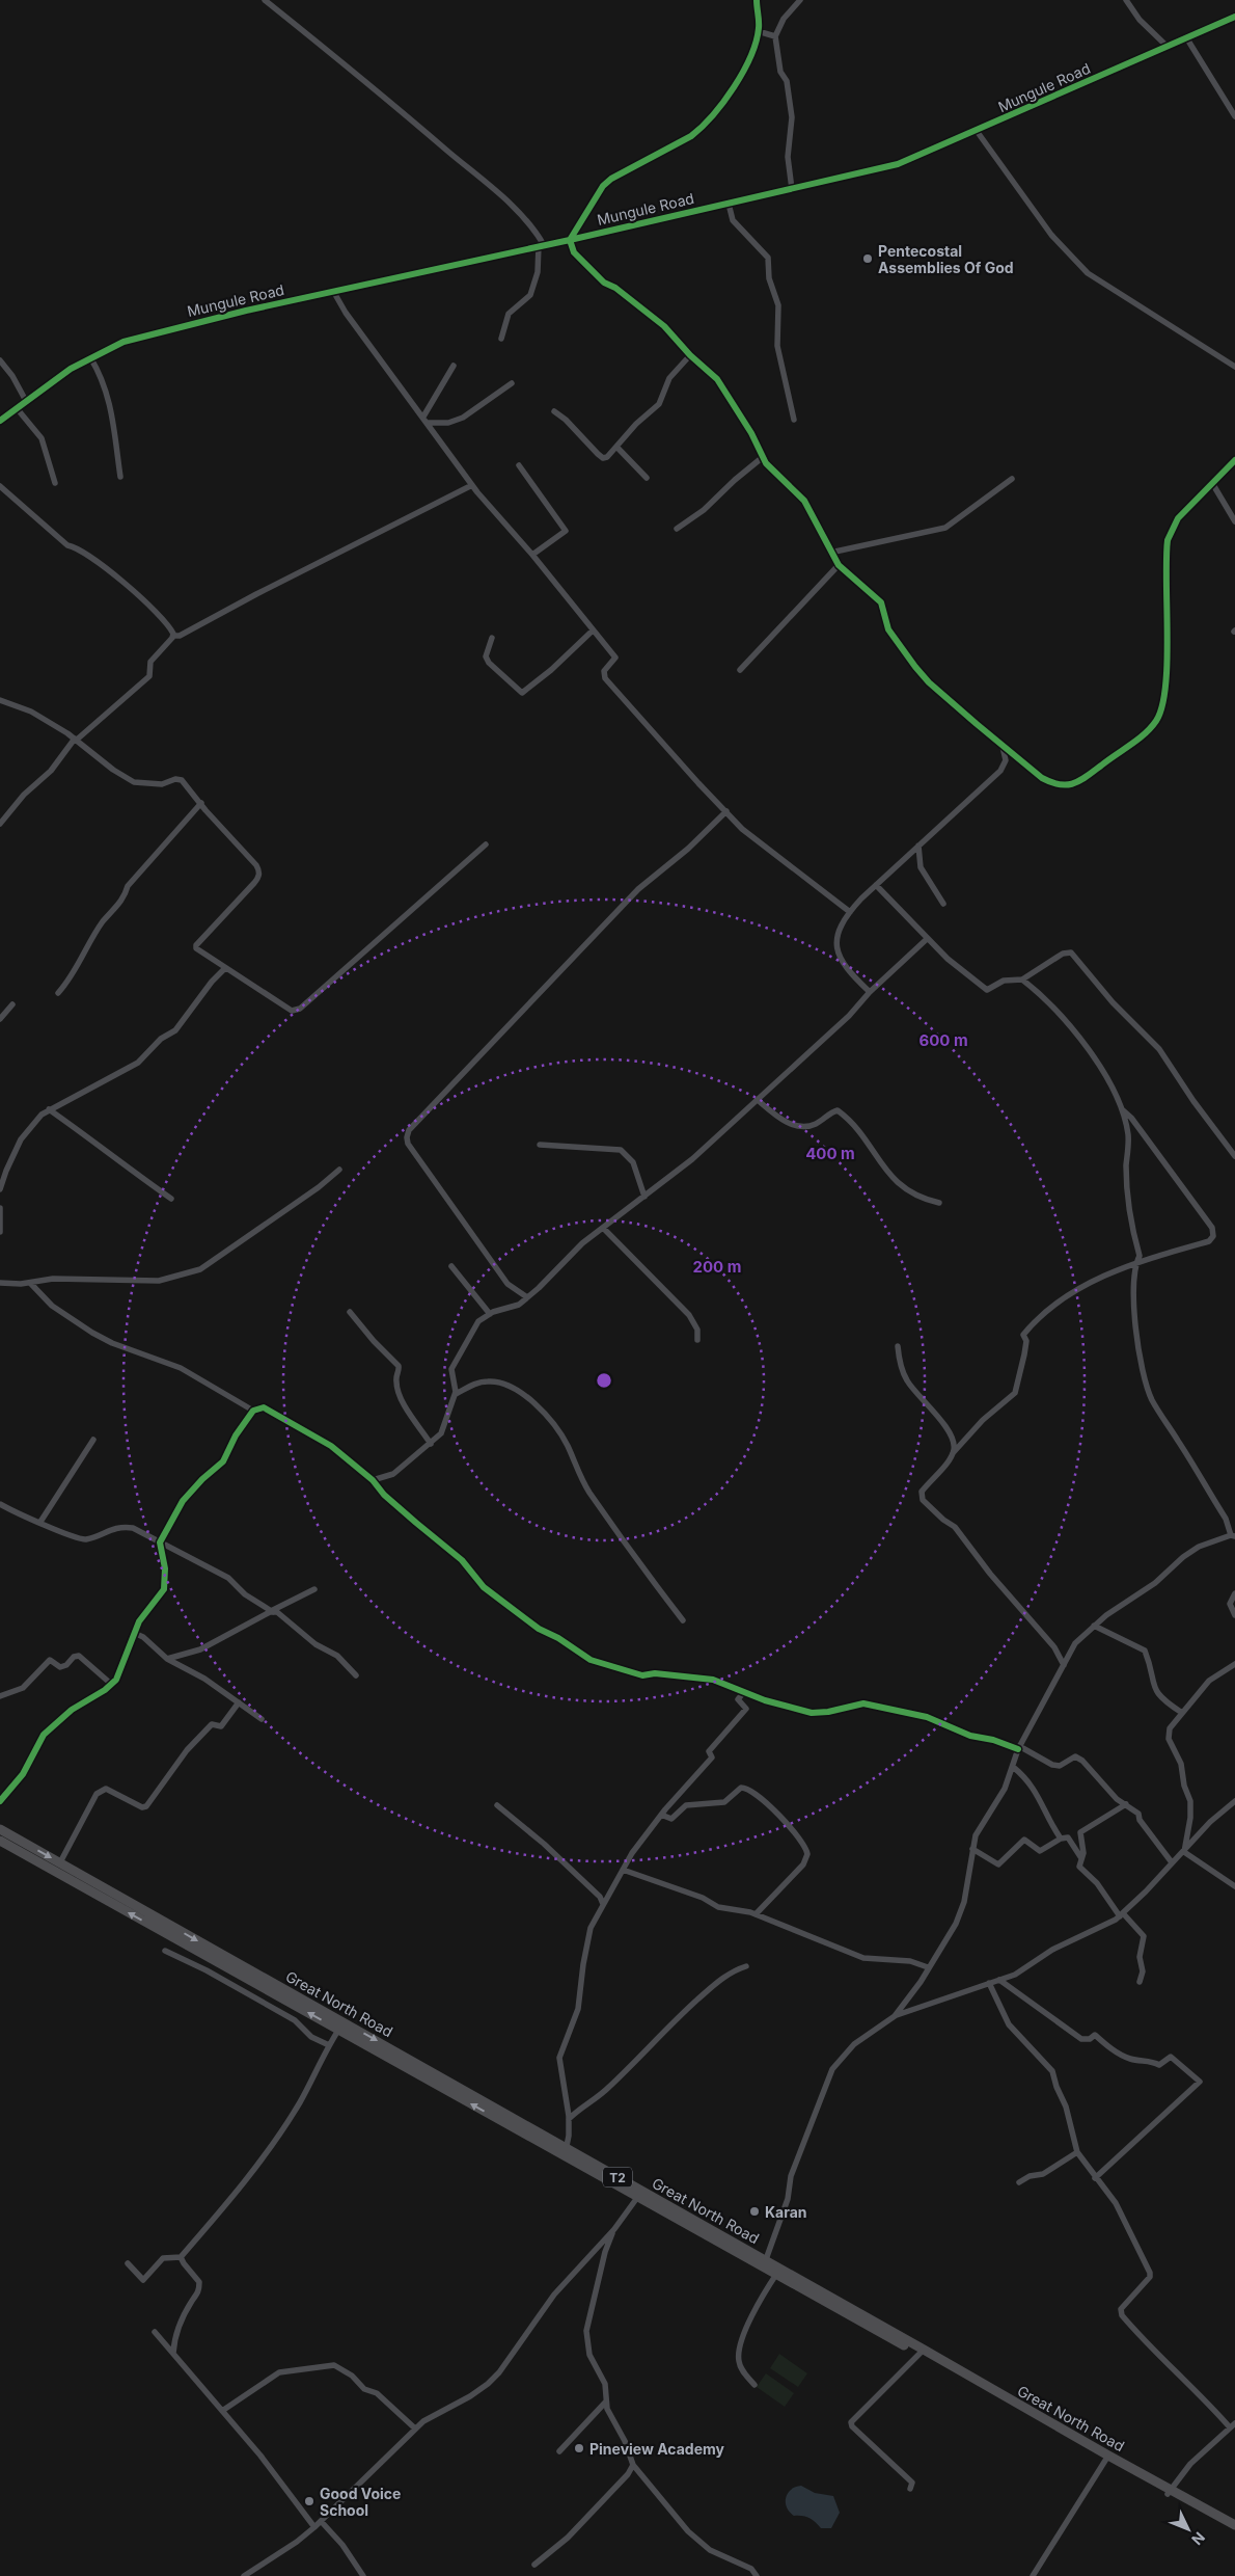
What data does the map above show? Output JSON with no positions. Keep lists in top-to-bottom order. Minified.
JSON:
{"streets":{"highway":["Great North Road","T2"],"street":["Mungule Road"]},"places":["Pentecostal Assemblies Of God","Karan","Pineview Academy","Good Voice School"],"north":"bottom right","rings":["600 m","400 m","200 m"]}
